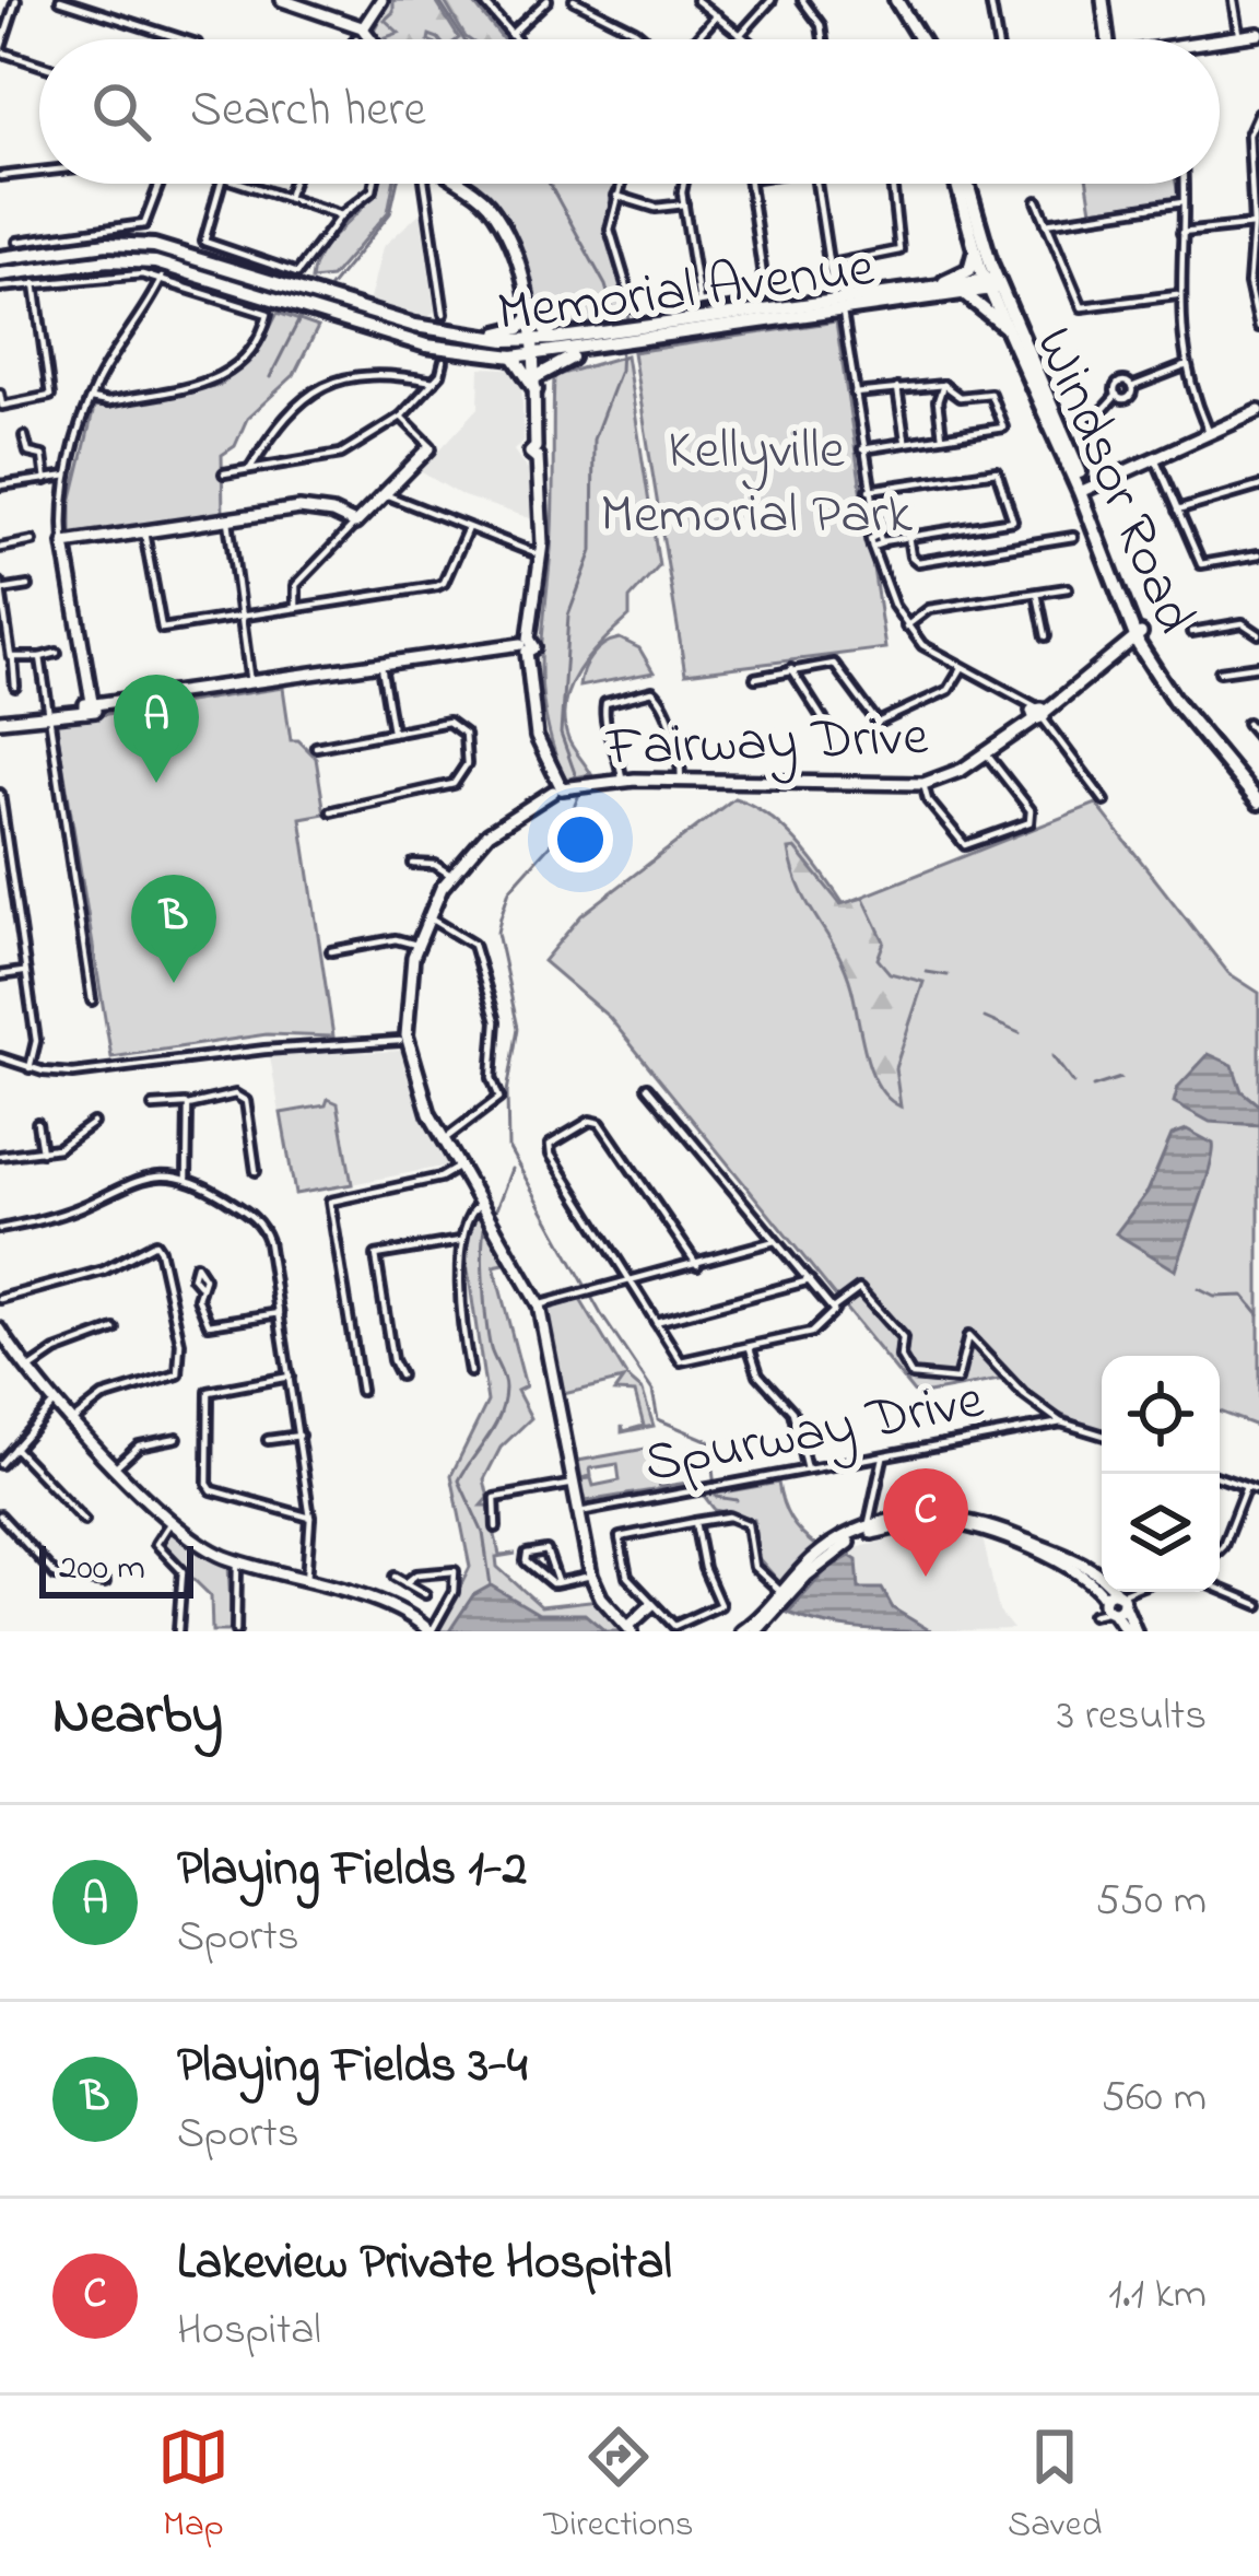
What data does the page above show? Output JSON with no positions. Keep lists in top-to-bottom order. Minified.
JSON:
{"streets":{"main road":["Memorial Avenue","Windsor Road"],"street":["Fairway Drive","Spurway Drive"]},"crossings":[["Memorial Avenue","Windsor Road"],["Windsor Road","Fairway Drive"],["Fairway Drive","Spurway Drive"]],"parks":["Kellyville Memorial Park"],"scale_bar":"200 m","page":{"search":"Search here","pins":["A","B","C"],"scale":"200 m","heading":["Nearby","3 results"],"list":[{"mark":"A","name":"Playing Fields 1-2","note":"Sports","value":"550 m"},{"mark":"B","name":"Playing Fields 3-4","note":"Sports","value":"560 m"},{"mark":"C","name":"Lakeview Private Hospital","note":"Hospital","value":"1.1 km"}],"nav":["Map","Directions","Saved"]}}
